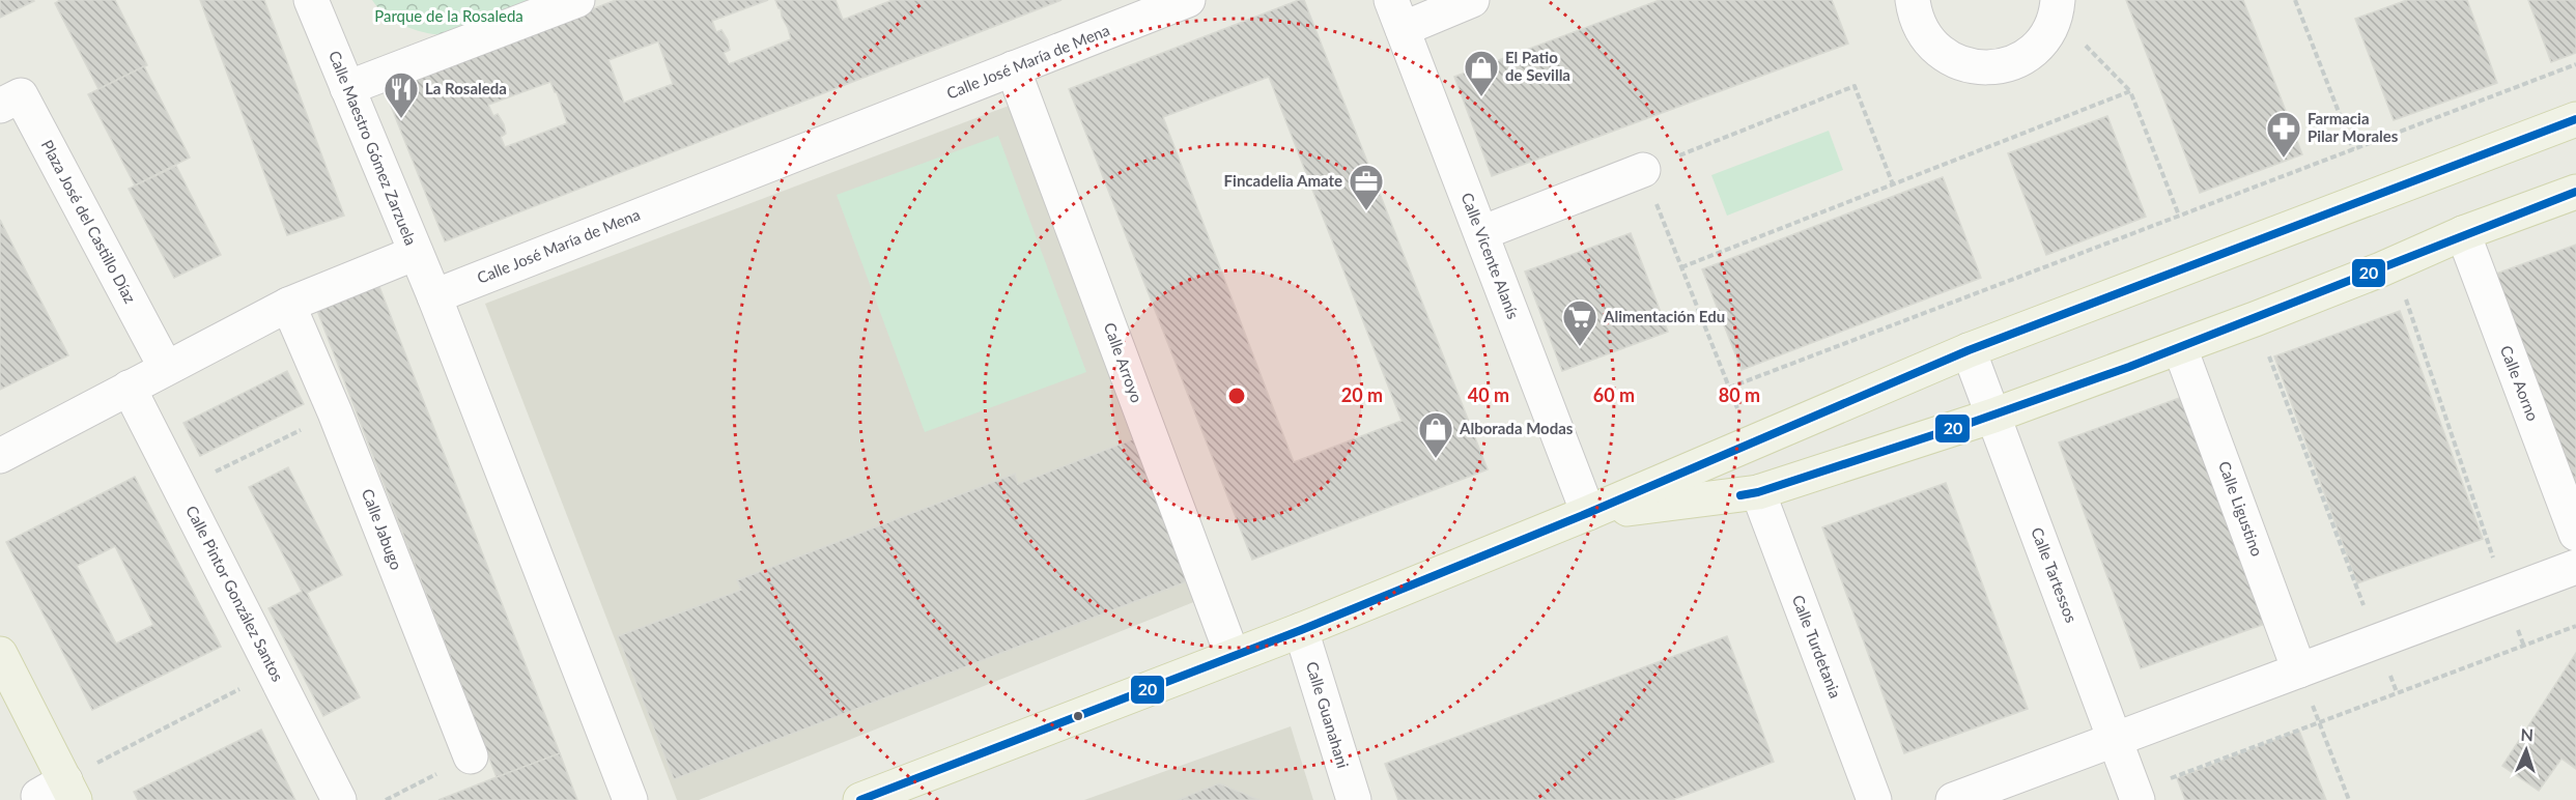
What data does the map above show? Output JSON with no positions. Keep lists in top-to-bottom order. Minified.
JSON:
{"streets":{"street":["Calle José María de Mena","Calle Maestro Gómez Zarzuela","Plaza José del Castillo Díaz","Calle Vicente Alanís","Calle Arroyo","Calle Aorno","Calle Ligustino","Calle Jabugo","Calle Tartessos","Calle Pintor González Santos","Calle Turdetania","Calle Guanahani"]},"crossings":[["Calle José María de Mena","Calle Maestro Gómez Zarzuela"],["Calle José María de Mena","Calle Arroyo"]],"parks":["Parque de la Rosaleda"],"places":{"shop":["El Patio de Sevilla","Alborada Modas"],"restaurant":["La Rosaleda"],"pharmacy":["Farmacia Pilar Morales"],"office":["Fincadelia Amate"],"supermarket":["Alimentación Edu"]},"lines":["transit line 20"],"north":"top","rings":["20 m","40 m","60 m","80 m"]}
